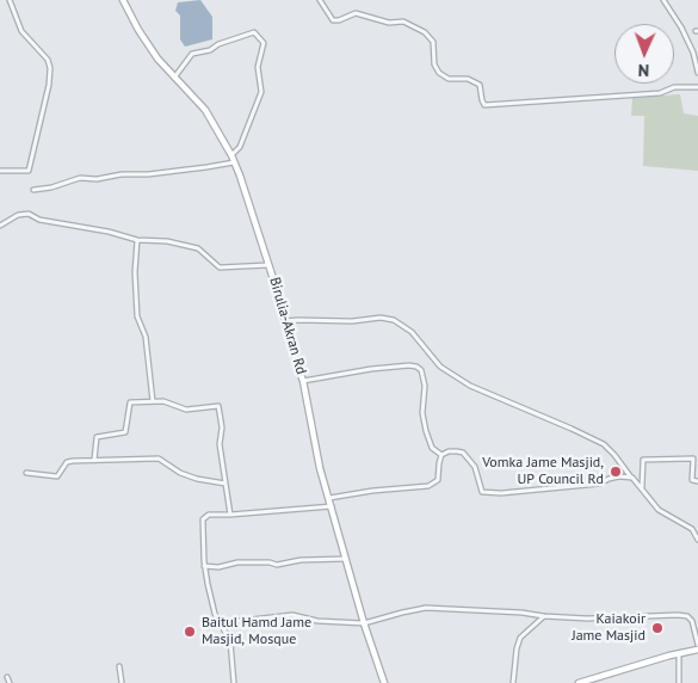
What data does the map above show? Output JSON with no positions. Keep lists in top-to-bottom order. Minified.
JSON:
{"streets":{"street":["Birulia-Akran Rd"]},"places":["Vomka Jame Masjid, UP Council Rd","Kaiakoir Jame Masjid","Baitul Hamd Jame Masjid, Mosque"],"north":"bottom"}
